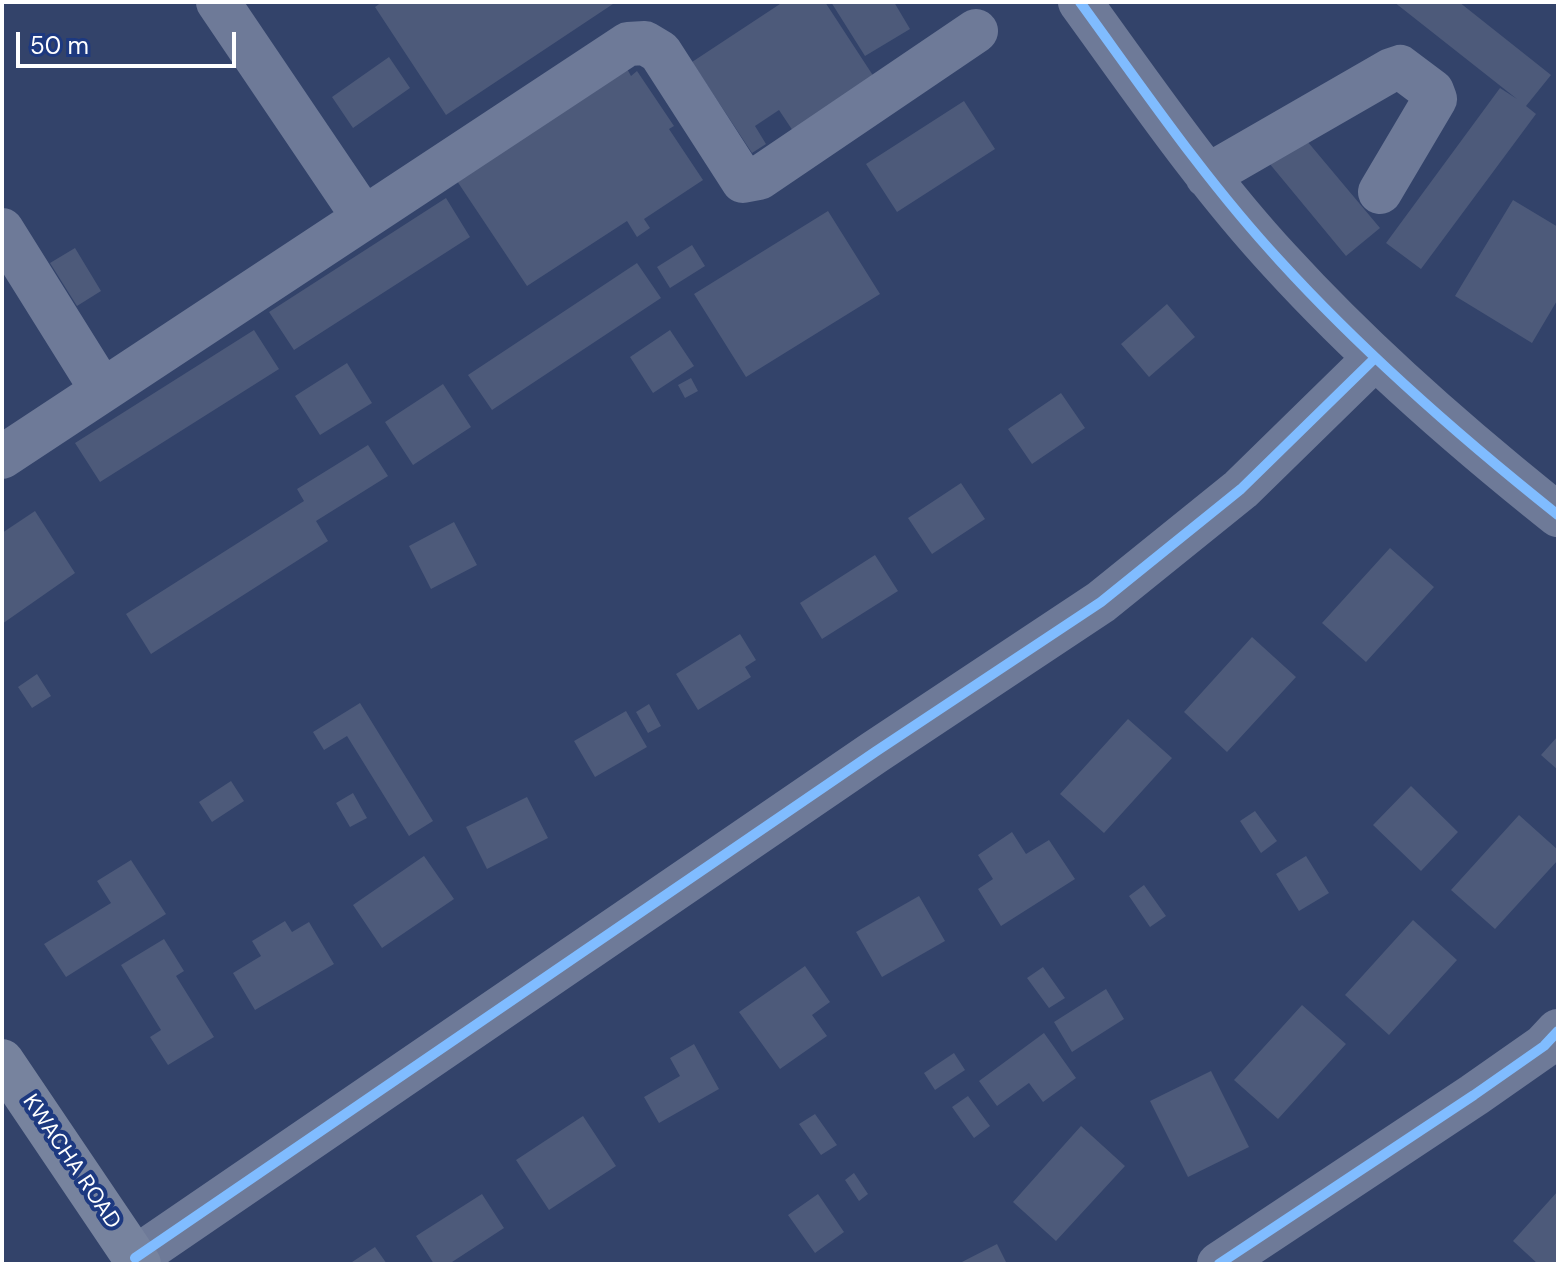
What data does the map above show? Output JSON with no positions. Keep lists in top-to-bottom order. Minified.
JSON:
{"streets":{"main road":["KWACHA ROAD"]},"scale_bar":"50 m"}
